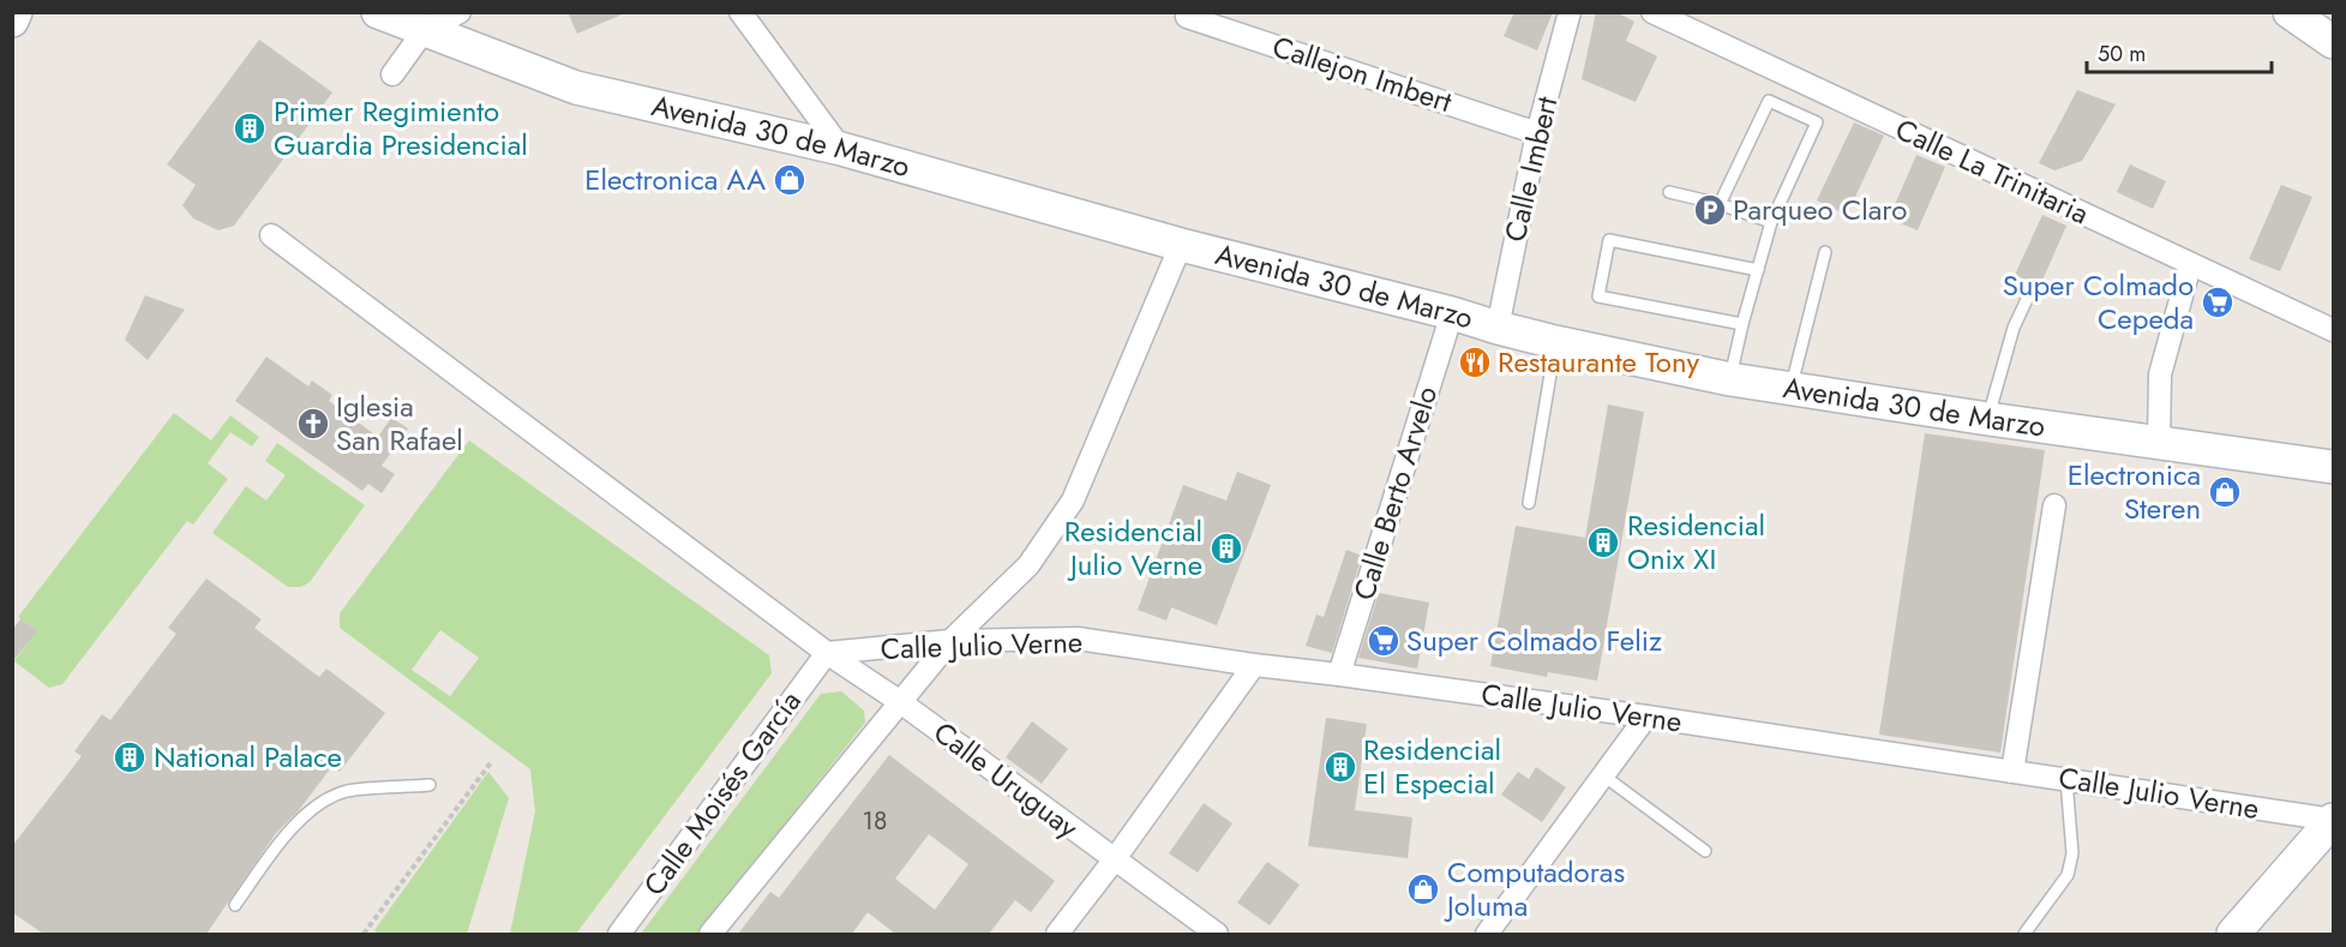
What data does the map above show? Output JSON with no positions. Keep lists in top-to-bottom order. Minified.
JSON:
{"streets":{"main road":["Avenida 30 de Marzo"],"street":["Callejon Imbert","Calle Imbert","Calle La Trinitaria","Calle Berto Arvelo","Calle Julio Verne","Calle Uruguay","Calle Moisés García"]},"crossings":[["Callejon Imbert","Calle Imbert"],["Avenida 30 de Marzo","Calle Imbert"],["Avenida 30 de Marzo","Calle Berto Arvelo"],["Calle Berto Arvelo","Calle Julio Verne"],["Calle Julio Verne","Calle Uruguay"],["Calle Julio Verne","Calle Moisés García"],["Calle Uruguay","Calle Moisés García"]],"places":{"building":["Primer Regimiento Guardia Presidencial","Residencial Onix XI","Residencial Julio Verne","National Palace","Residencial El Especial"],"shop":["Electronica AA","Electronica Steren","Computadoras Joluma"],"parking":["Parqueo Claro"],"supermarket":["Super Colmado Cepeda","Super Colmado Feliz"],"restaurant":["Restaurante Tony"],"church":["Iglesia San Rafael"]},"house_numbers":["18"],"scale_bar":"50 m"}
